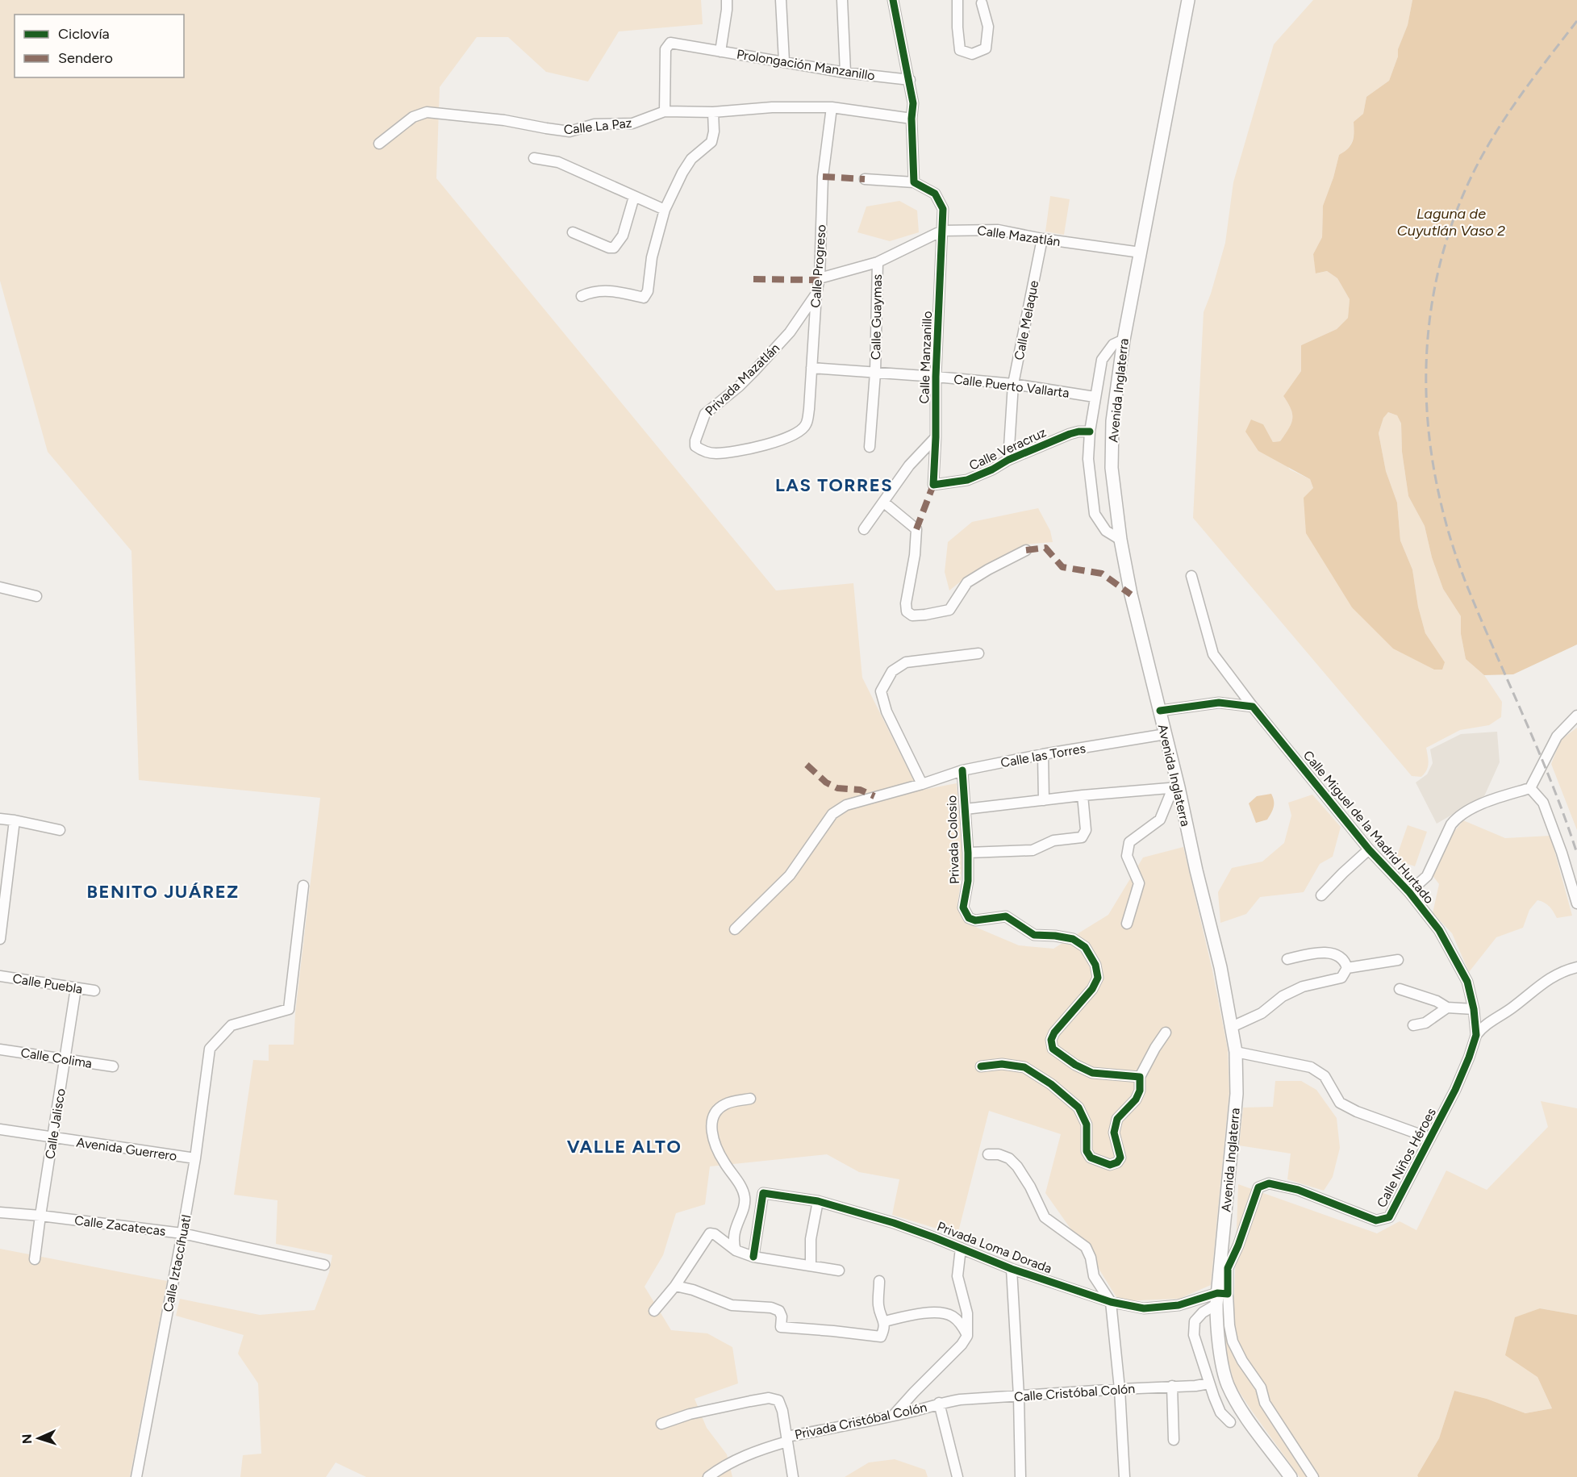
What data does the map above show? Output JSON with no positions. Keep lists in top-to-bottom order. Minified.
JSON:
{"streets":{"main road":["Avenida Inglaterra"],"street":["Prolongación Manzanillo","Calle La Paz","Calle Mazatlán","Calle Progreso","Calle Guaymas","Calle Melaque","Calle Manzanillo","Privada Mazatlán","Calle Puerto Vallarta","Calle Veracruz","Calle las Torres","Calle Miguel de la Madrid Hurtado","Privada Colosio","Calle Puebla","Calle Colima","Calle Jalisco","Avenida Guerrero","Calle Niños Héroes","Calle Zacatecas","Privada Loma Dorada","Calle Iztaccíhuatl","Calle Cristóbal Colón","Privada Cristóbal Colón"]},"crossings":[["Prolongación Manzanillo","Calle La Paz"],["Calle La Paz","Calle Progreso"],["Calle Mazatlán","Calle Progreso"],["Calle Mazatlán","Calle Guaymas"],["Calle Mazatlán","Calle Melaque"],["Calle Mazatlán","Calle Manzanillo"],["Calle Mazatlán","Avenida Inglaterra"],["Calle Progreso","Privada Mazatlán"],["Calle Progreso","Calle Puerto Vallarta"],["Calle Guaymas","Calle Puerto Vallarta"],["Calle Melaque","Calle Puerto Vallarta"],["Calle Melaque","Calle Veracruz"],["Calle Manzanillo","Calle Puerto Vallarta"],["Calle Manzanillo","Calle Veracruz"],["Avenida Inglaterra","Calle las Torres"],["Avenida Inglaterra","Calle Niños Héroes"],["Avenida Inglaterra","Privada Loma Dorada"],["Calle las Torres","Privada Colosio"],["Calle Miguel de la Madrid Hurtado","Calle Niños Héroes"],["Calle Puebla","Calle Jalisco"],["Calle Colima","Calle Jalisco"],["Calle Jalisco","Avenida Guerrero"],["Calle Jalisco","Calle Zacatecas"],["Avenida Guerrero","Calle Iztaccíhuatl"],["Calle Niños Héroes","Privada Loma Dorada"],["Calle Zacatecas","Calle Iztaccíhuatl"],["Calle Cristóbal Colón","Privada Cristóbal Colón"]],"districts":["LAS TORRES","BENITO JUÁREZ","VALLE ALTO"],"water":["Laguna de Cuyutlán Vaso 2"],"legend":["Ciclovía","Sendero"],"north":"left"}
